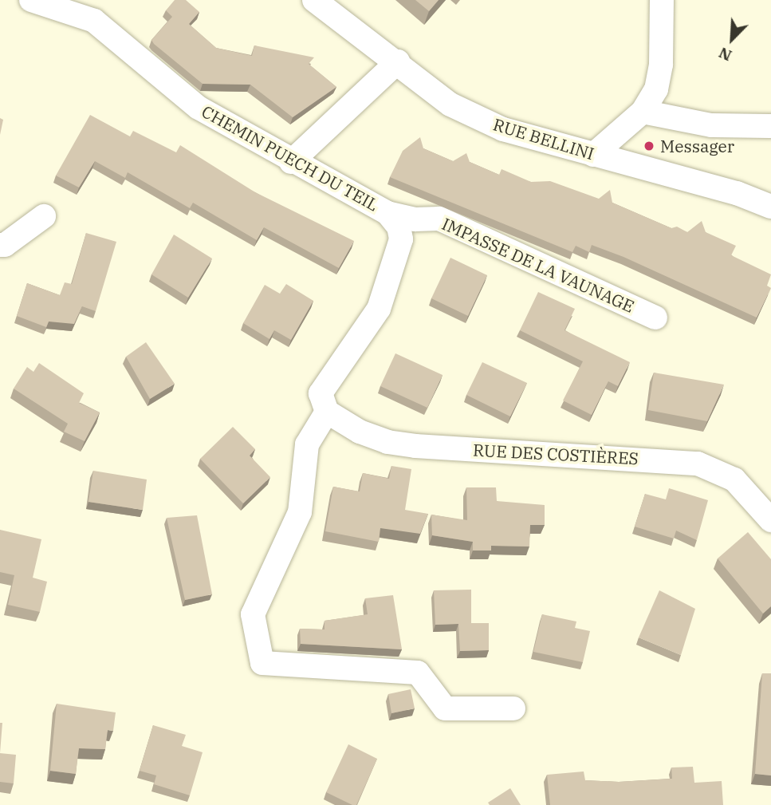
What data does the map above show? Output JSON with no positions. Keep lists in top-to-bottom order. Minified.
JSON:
{"streets":{"street":["RUE BELLINI","CHEMIN PUECH DU TEIL","IMPASSE DE LA VAUNAGE","RUE DES COSTIÈRES"]},"crossings":[["CHEMIN PUECH DU TEIL","IMPASSE DE LA VAUNAGE"],["CHEMIN PUECH DU TEIL","RUE DES COSTIÈRES"]],"places":["Messager"],"north":"bottom left"}
